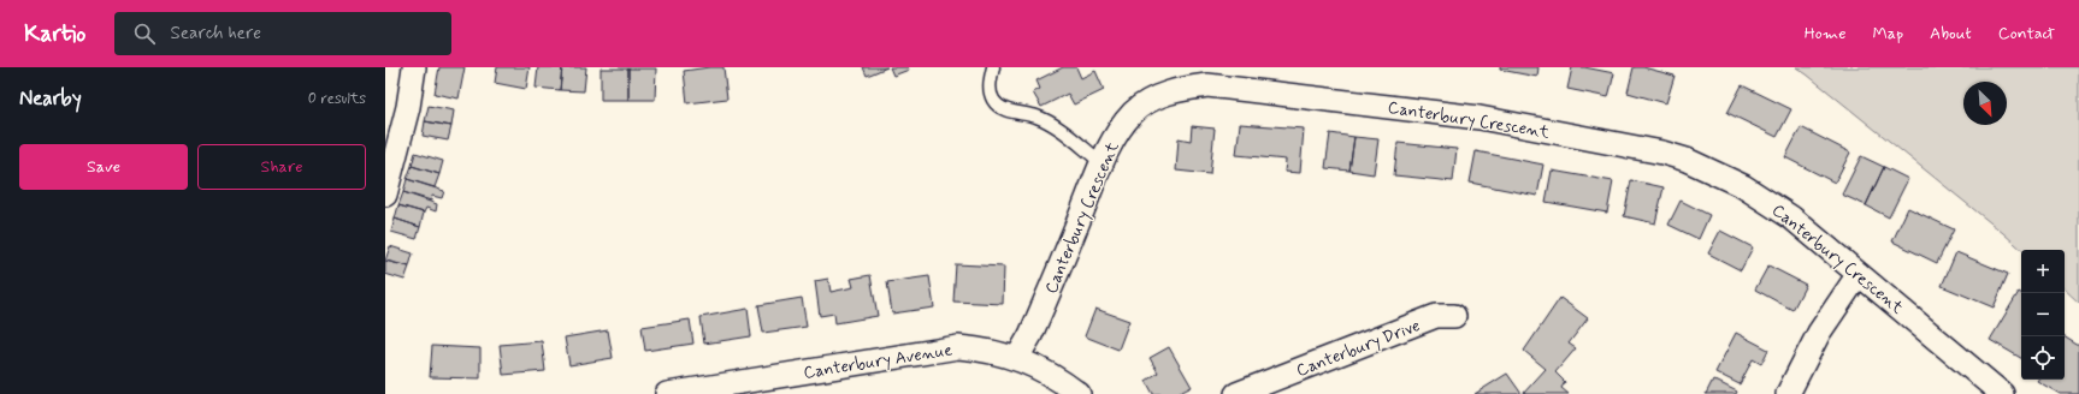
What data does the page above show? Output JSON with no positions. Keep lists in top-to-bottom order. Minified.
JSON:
{"streets":{"street":["Canterbury Crescent","Canterbury Drive","Canterbury Avenue"]},"crossings":[["Canterbury Crescent","Canterbury Avenue"]],"north":"bottom right","page":{"header":"Kartio","search":"Search here","nav":["Home","Map","About","Contact"],"heading":["Nearby","0 results"],"buttons":["Save","Share"],"map_buttons":["+","−"]}}
